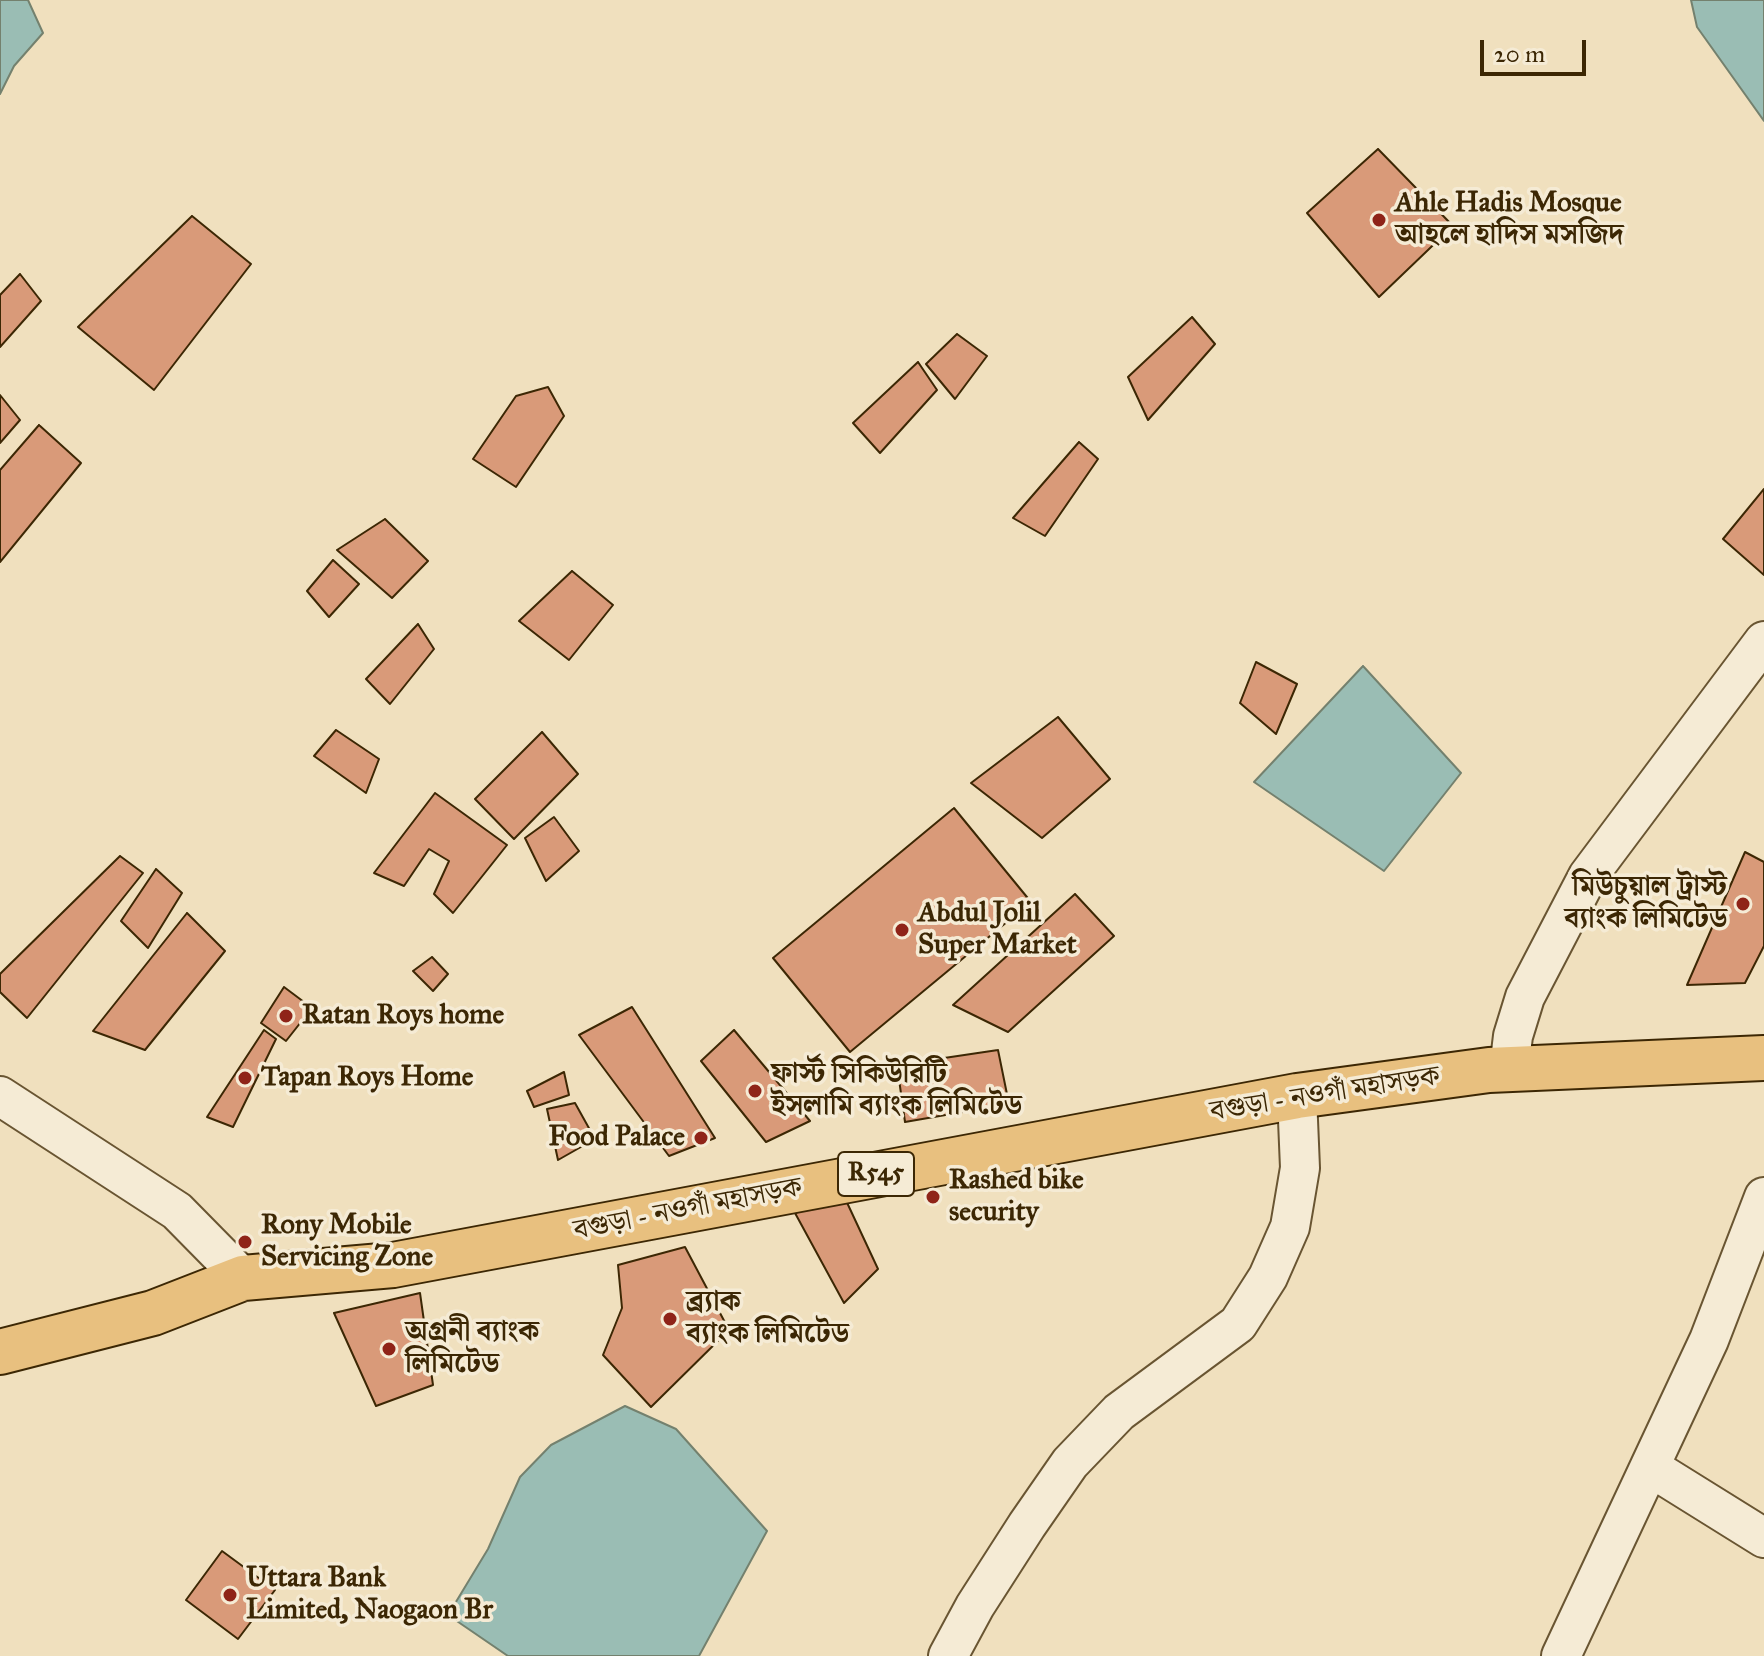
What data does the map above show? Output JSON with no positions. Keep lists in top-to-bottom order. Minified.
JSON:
{"streets":{"main road":["বগুড়া - নওগাঁ মহাসড়ক","R545"]},"places":["Ahle Hadis Mosque আহলে হাদিস মসজিদ","মিউচুয়াল ট্রাস্ট ব্যাংক লিমিটেড","Abdul Jolil Super Market","Ratan Roys home","Tapan Roys Home","ফার্স্ট সিকিউরিটি ইসলামি ব্যাংক লিমিটেড","Food Palace","Rashed bike security","Rony Mobile Servicing Zone","ব্র্যাক ব্যাংক লিমিটেড","অগ্রনী ব্যাংক লিমিটেড","Uttara Bank Limited, Naogaon Br"],"scale_bar":"20 m"}
